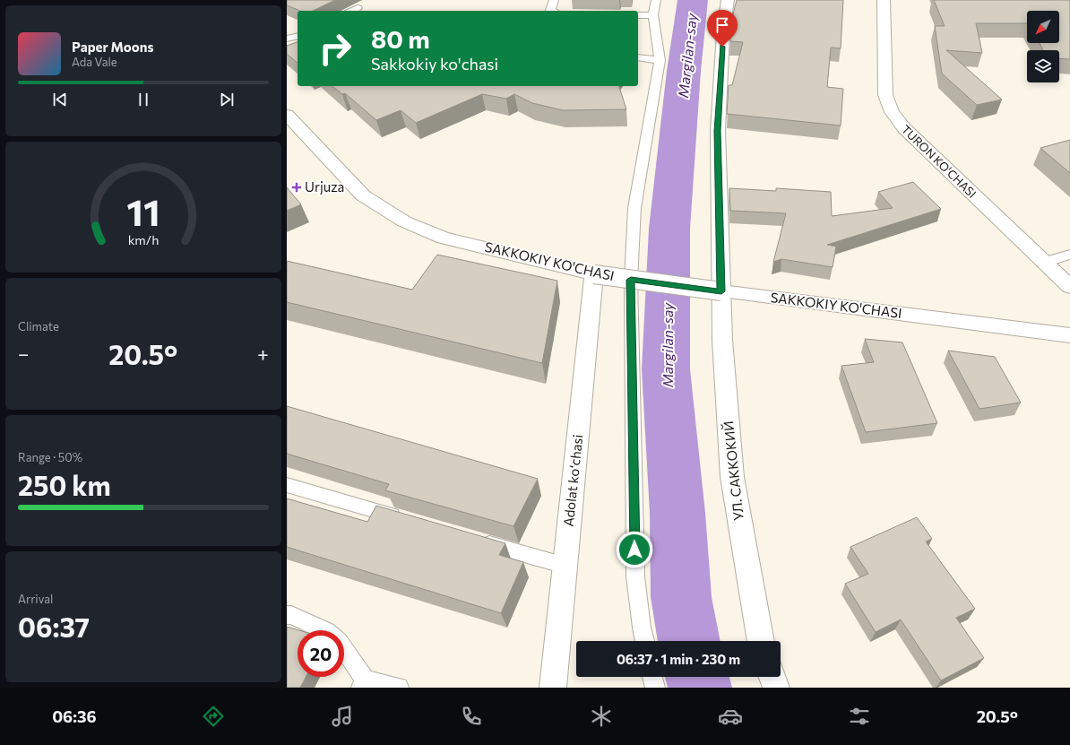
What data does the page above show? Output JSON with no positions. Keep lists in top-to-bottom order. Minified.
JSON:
{"streets":{"street":["TURON KO'CHASI","SAKKOKIY KO'CHASI","УЛ. САККОКИЙ","Adolat koʻchasi"]},"crossings":[["SAKKOKIY KO'CHASI","УЛ. САККОКИЙ"],["SAKKOKIY KO'CHASI","Adolat koʻchasi"]],"water":["Margilan-say"],"places":{"health":["Urjuza"]},"north":"bottom left","page":{"turn":["80 m","Sakkokiy ko'chasi"],"song":["Paper Moons","Ada Vale"],"tile":["Climate",["Range · 50%","250 km"],["Arrival","06:37"]],"heat":["−","20.5°","+"],"limit":"20","trip":"06:37 · 1 min · 230 m","tabs":["06:36","20.5°"],"gauge":["11","km/h"]}}
